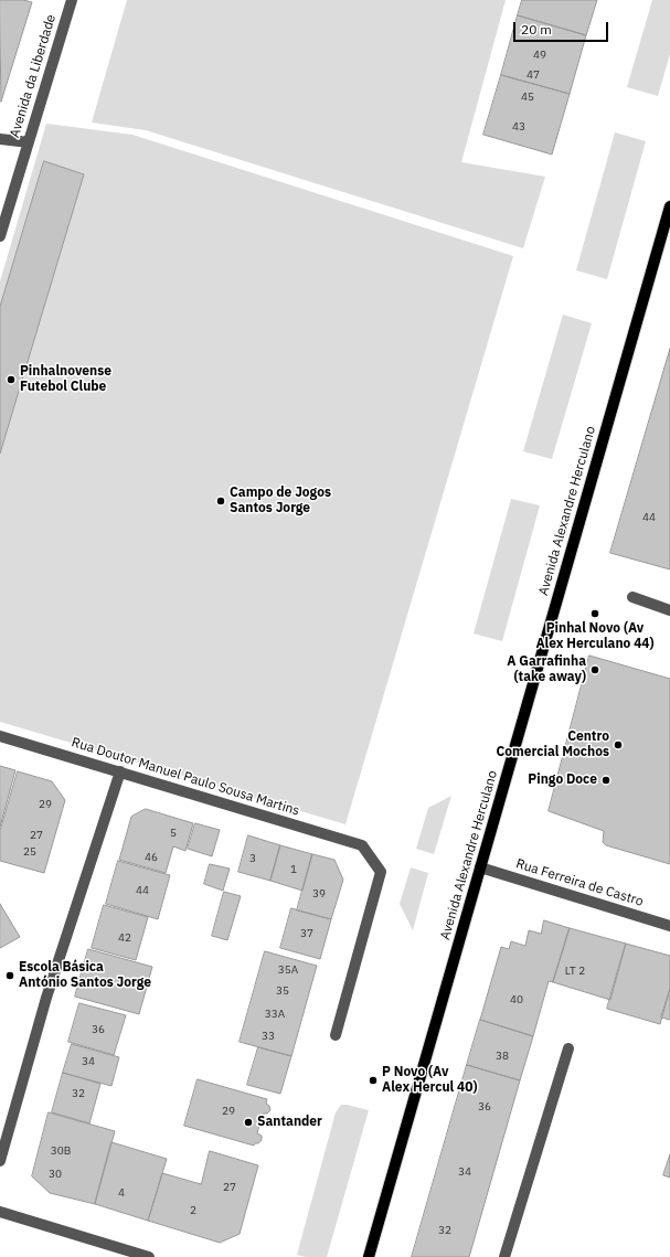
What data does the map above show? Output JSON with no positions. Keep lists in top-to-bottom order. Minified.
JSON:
{"streets":{"main road":["Avenida Alexandre Herculano"],"street":["Avenida da Liberdade","Rua Doutor Manuel Paulo Sousa Martins","Rua Ferreira de Castro"]},"crossings":[["Avenida Alexandre Herculano","Rua Ferreira de Castro"]],"places":["Pinhalnovense Futebol Clube","Campo de Jogos Santos Jorge","Pinhal Novo (Av Alex Herculano 44)","A Garrafinha (take away)","Centro Comercial Mochos","Pingo Doce","Escola Básica António Santos Jorge","P Novo (Av Alex Hercul 40)","Santander"],"house_numbers":["49","47","45","43","44","29","5","27","25","46","3","1","44","39","37","42","35A","LT 2","35","40","33A","36","33","38","34","32","36","29","30B","34","30","27","4","2","32"],"scale_bar":"20 m"}
